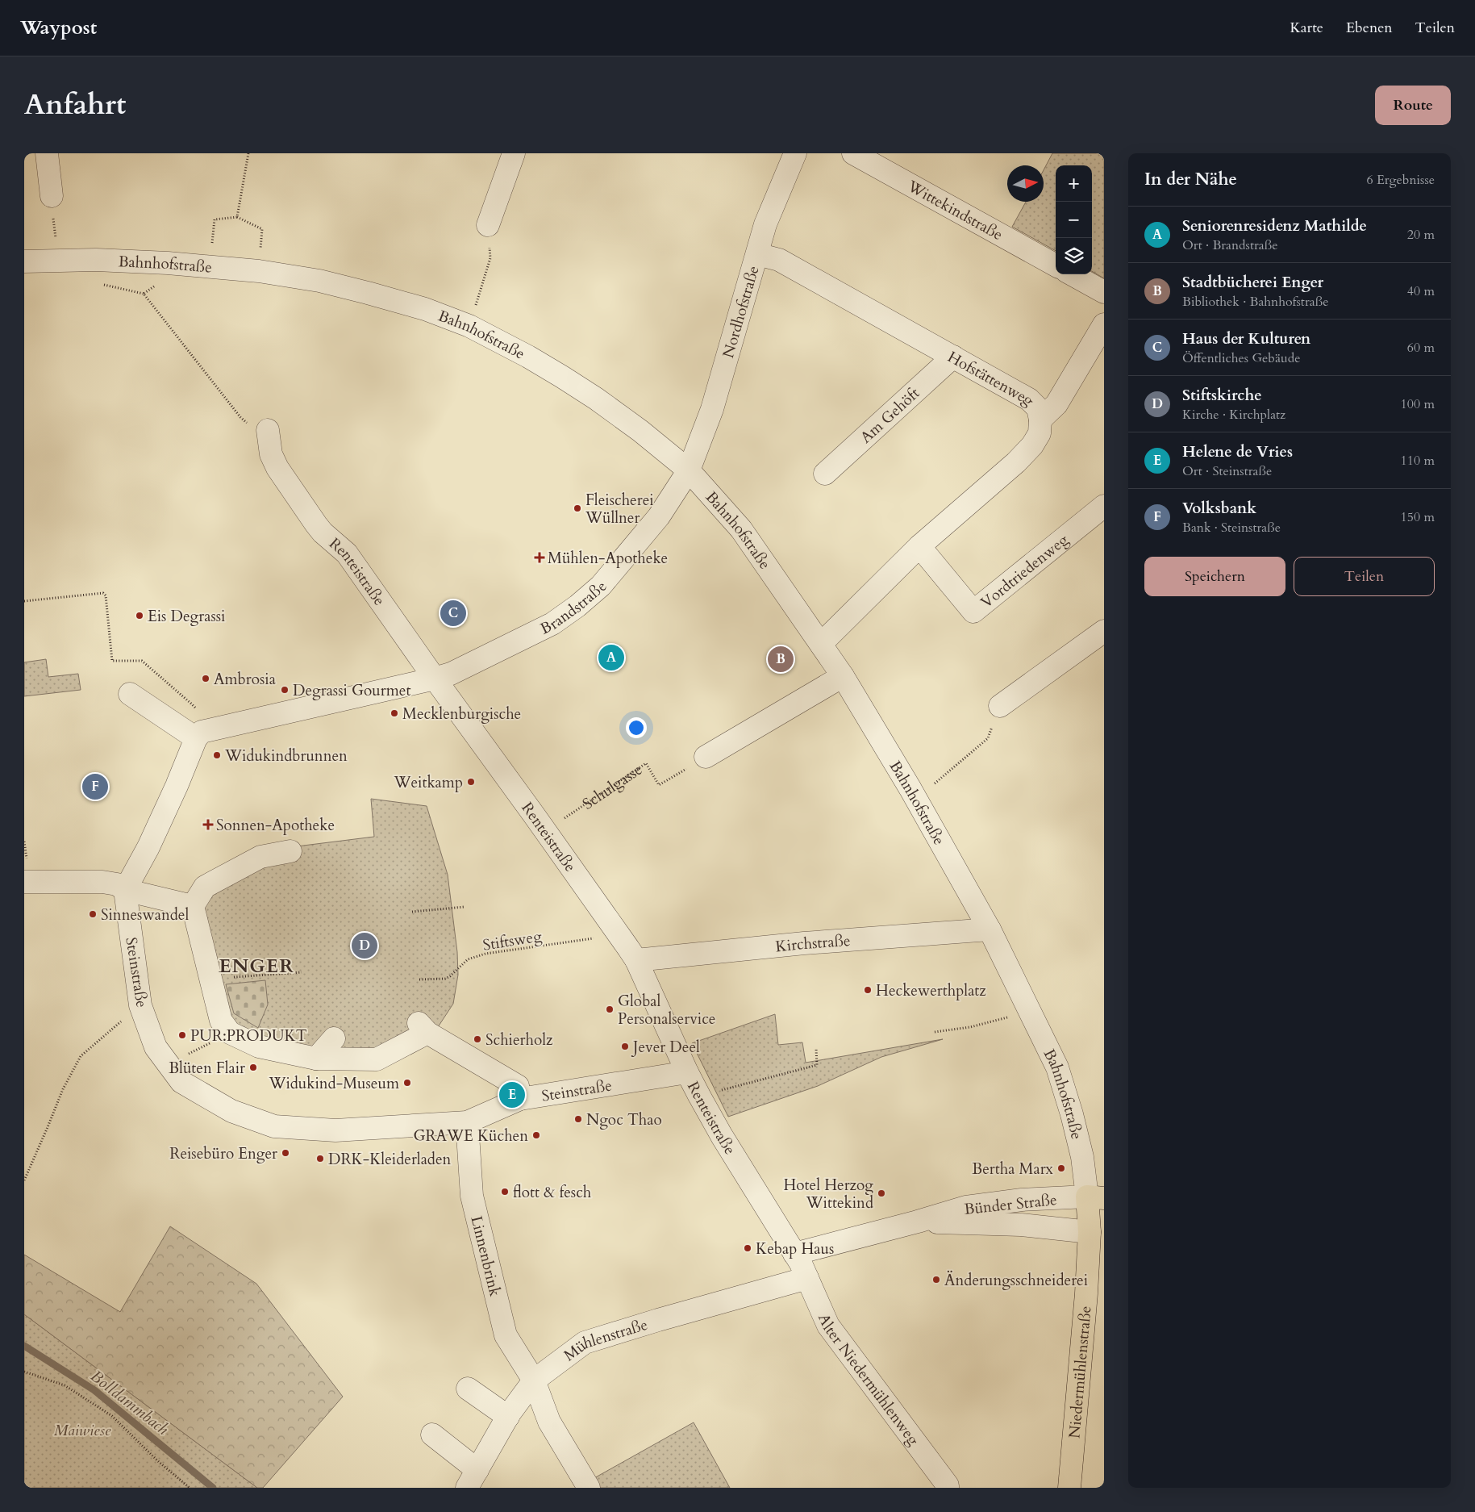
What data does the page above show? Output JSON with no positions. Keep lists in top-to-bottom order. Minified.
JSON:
{"streets":{"main road":["Bahnhofstraße","Niedermühlenstraße"],"street":["Wittekindstraße","Nordhofstraße","Hofstättenweg","Am Gehöft","Vordtriedenweg","Renteistraße","Brandstraße","Kirchstraße","Steinstraße","Bünder Straße","Linnenbrink","Mühlenstraße","Alter Niedermühlenweg"],"path":["Schulgasse","Stiftsweg"]},"crossings":[["Bahnhofstraße","Nordhofstraße"],["Bahnhofstraße","Hofstättenweg"],["Bahnhofstraße","Brandstraße"],["Bahnhofstraße","Kirchstraße"],["Bahnhofstraße","Bünder Straße"],["Bahnhofstraße","Niedermühlenstraße"],["Nordhofstraße","Hofstättenweg"],["Nordhofstraße","Brandstraße"],["Hofstättenweg","Am Gehöft"],["Hofstättenweg","Vordtriedenweg"],["Renteistraße","Brandstraße"],["Renteistraße","Schulgasse"],["Renteistraße","Stiftsweg"],["Renteistraße","Kirchstraße"],["Renteistraße","Steinstraße"],["Renteistraße","Bünder Straße"],["Renteistraße","Mühlenstraße"],["Renteistraße","Alter Niedermühlenweg"],["Steinstraße","Linnenbrink"],["Bünder Straße","Mühlenstraße"],["Bünder Straße","Niedermühlenstraße"],["Bünder Straße","Alter Niedermühlenweg"],["Linnenbrink","Mühlenstraße"],["Mühlenstraße","Alter Niedermühlenweg"]],"districts":["ENGER"],"water":["Bolldammbach"],"parks":["Maiwiese"],"places":{"other":["Fleischerei Wüllner","Eis Degrassi","Ambrosia","Degrassi Gourmet","Mecklenburgische","Widukindbrunnen","Weitkamp","Sinneswandel","Heckewerthplatz","Global Personalservice","PUR:PRODUKT","Schierholz","Jever Deel","Blüten Flair","Widukind-Museum","Ngoc Thao","GRAWE Küchen","Reisebüro Enger","DRK-Kleiderladen","Bertha Marx","flott & fesch","Hotel Herzog Wittekind","Kebap Haus","Änderungsschneiderei"],"health":["Mühlen-Apotheke","Sonnen-Apotheke"]},"north":"right","page":{"header":"Waypost","nav":["Karte","Ebenen","Teilen"],"title":"Anfahrt","buttons":["Route",["Speichern","Teilen"]],"heading":["In der Nähe","6 Ergebnisse"],"map_buttons":["+","−"],"list":[{"mark":"A","name":"Seniorenresidenz Mathilde","note":"Ort · Brandstraße","value":"20 m"},{"mark":"B","name":"Stadtbücherei Enger","note":"Bibliothek · Bahnhofstraße","value":"40 m"},{"mark":"C","name":"Haus der Kulturen","note":"Öffentliches Gebäude","value":"60 m"},{"mark":"D","name":"Stiftskirche","note":"Kirche · Kirchplatz","value":"100 m"},{"mark":"E","name":"Helene de Vries","note":"Ort · Steinstraße","value":"110 m"},{"mark":"F","name":"Volksbank","note":"Bank · Steinstraße","value":"150 m"}],"pins":["C","A","B","F","D","E"]}}
